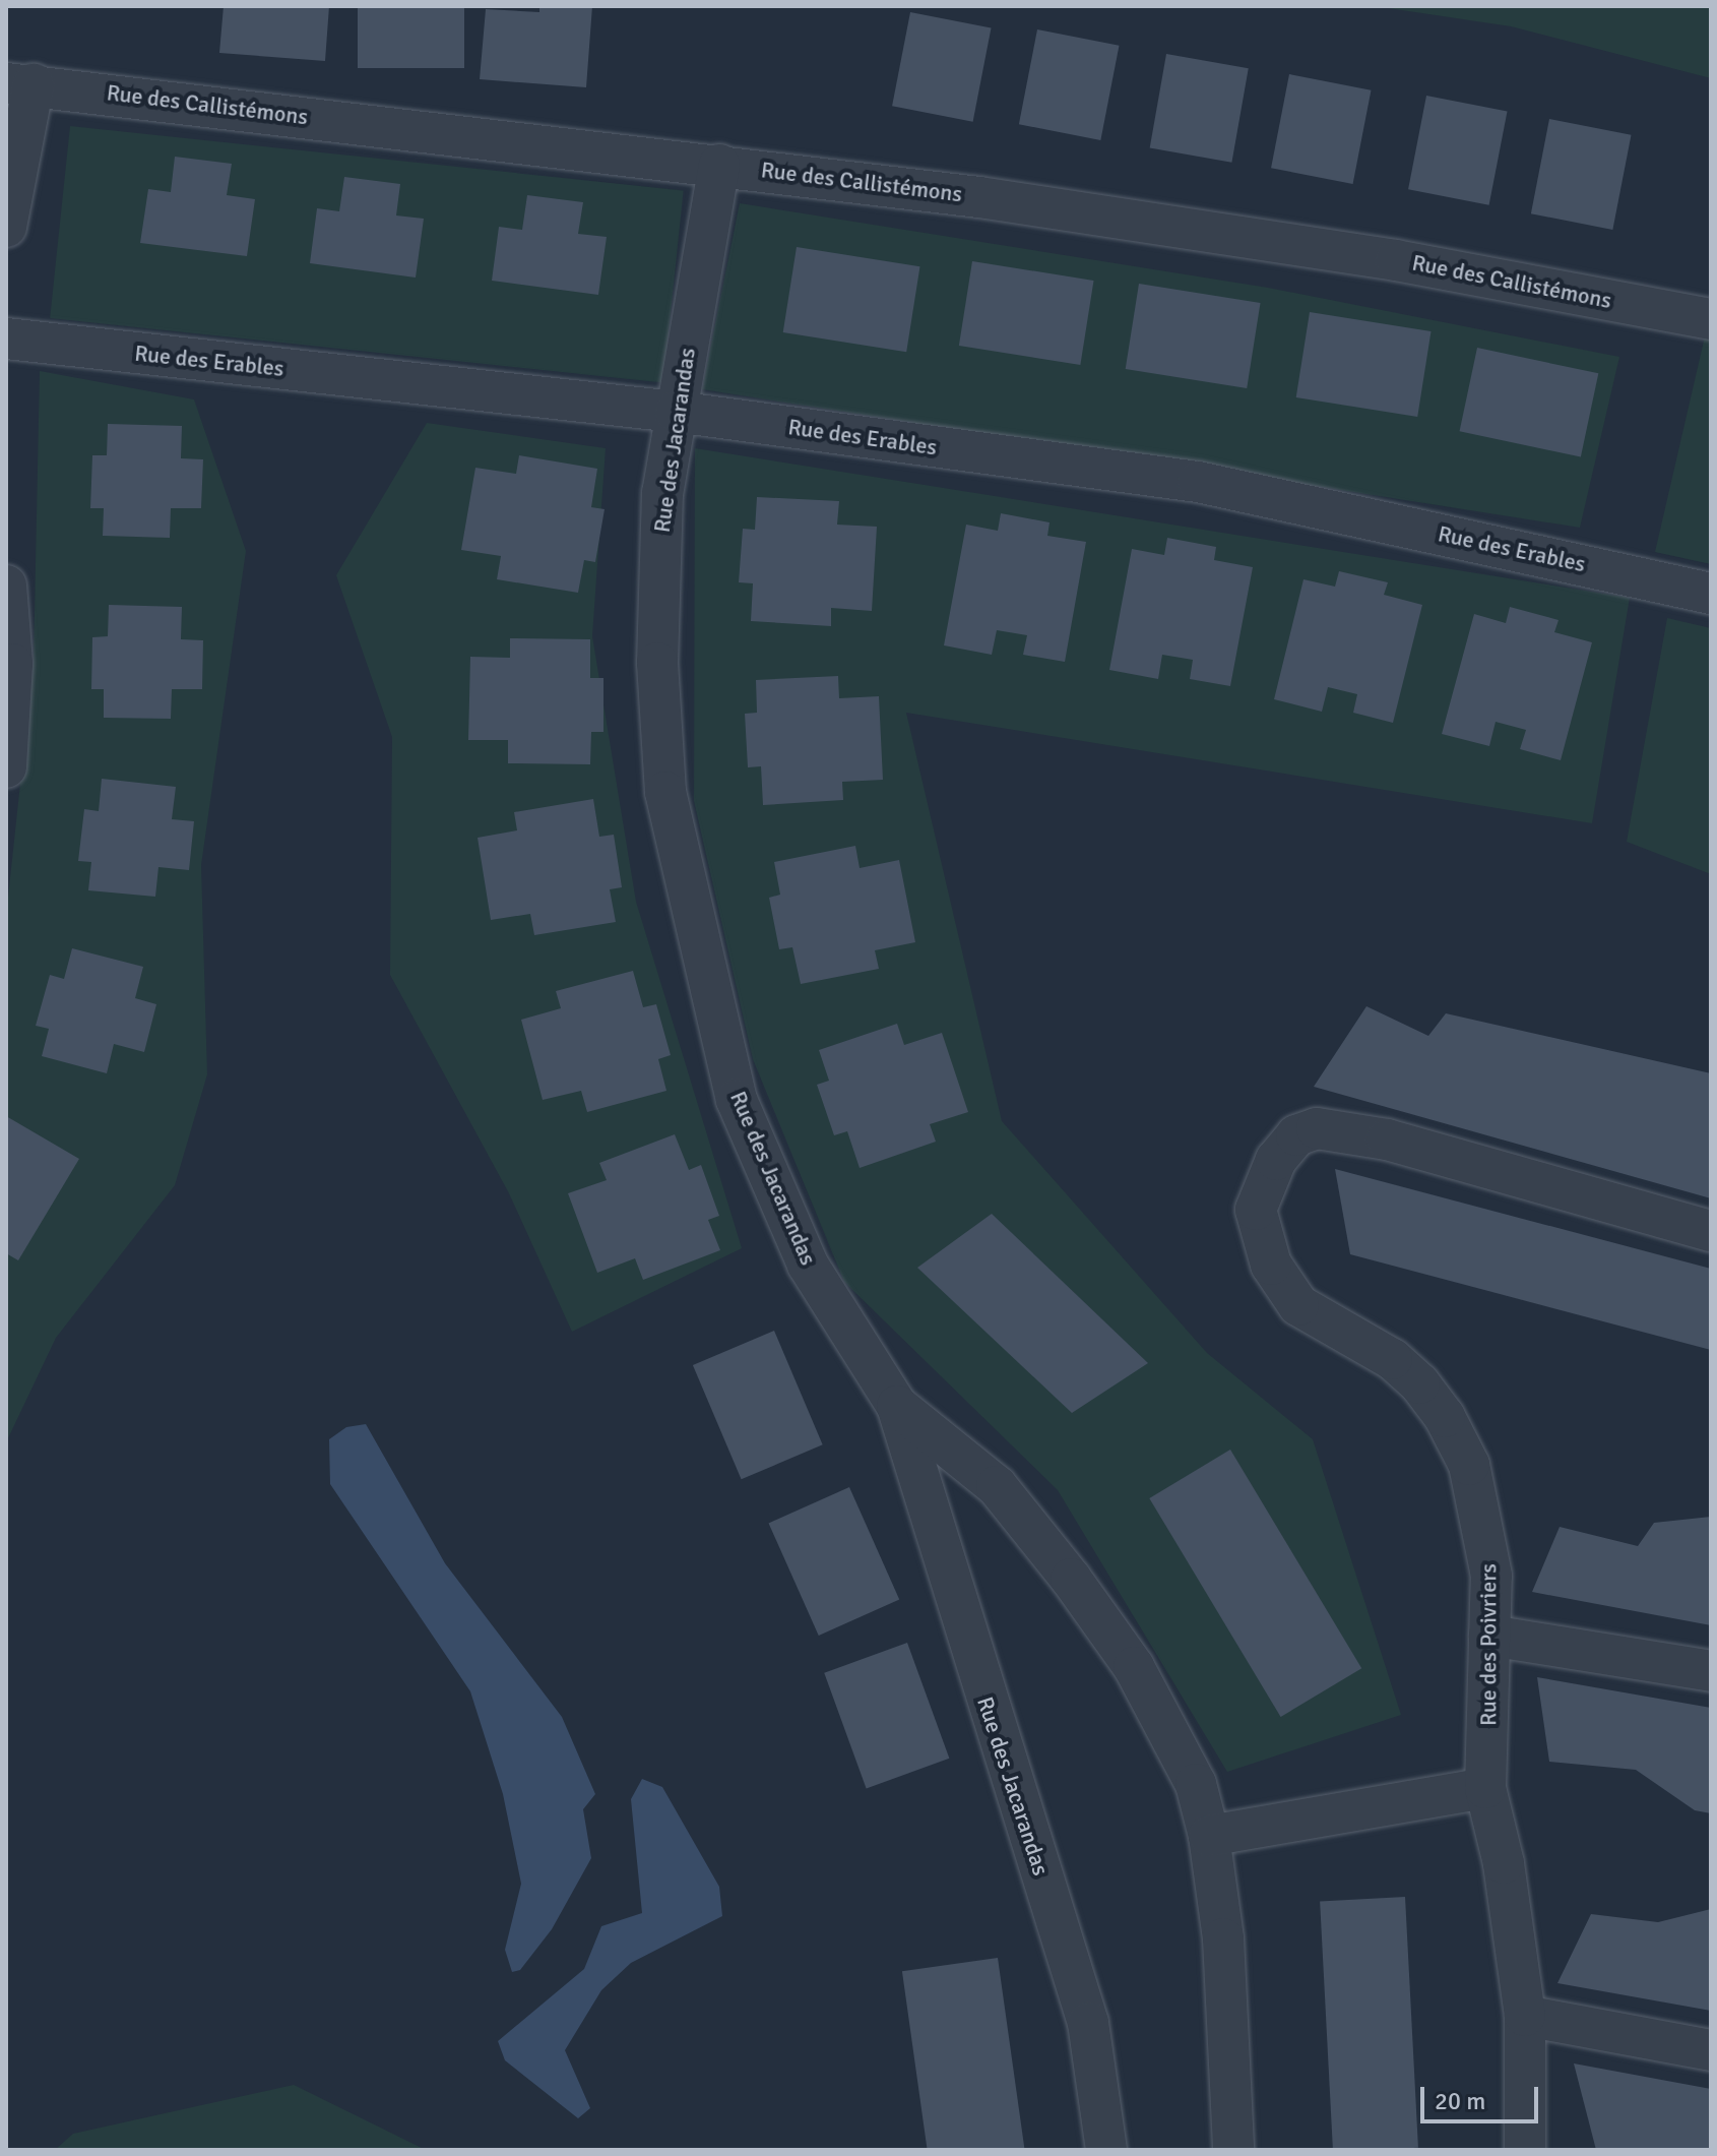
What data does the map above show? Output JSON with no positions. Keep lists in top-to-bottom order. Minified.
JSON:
{"streets":{"street":["Rue des Callistémons","Rue des Erables","Rue des Jacarandas","Rue des Poivriers"]},"crossings":[["Rue des Callistémons","Rue des Jacarandas"],["Rue des Erables","Rue des Jacarandas"]],"scale_bar":"20 m"}
